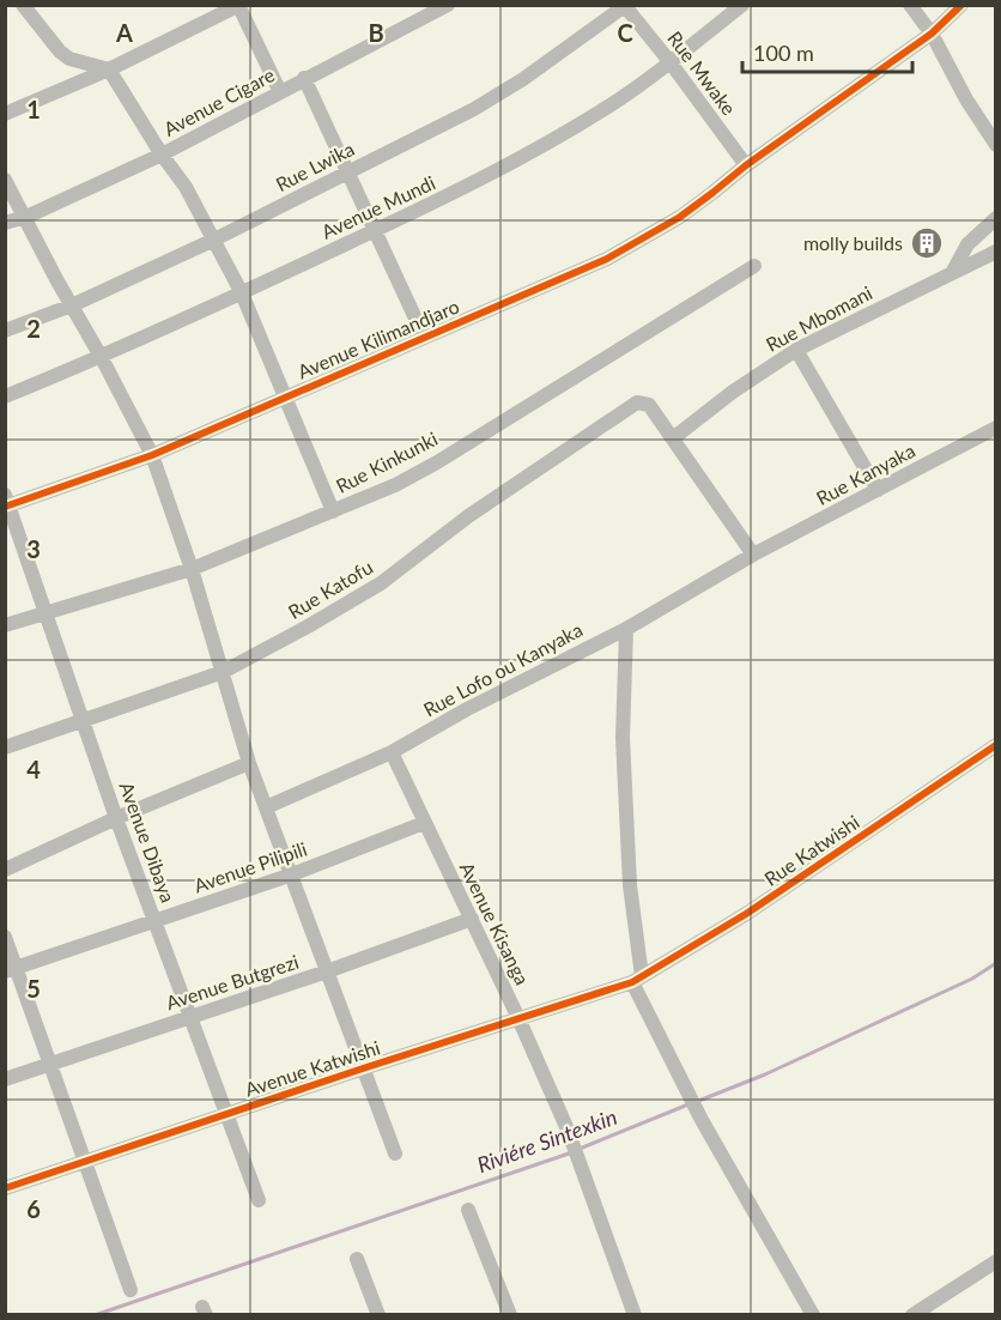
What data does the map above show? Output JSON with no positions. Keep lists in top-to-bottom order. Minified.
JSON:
{"streets":{"street":["Rue Mwake","Avenue Cigare","Rue Lwika","Avenue Mundi","Rue Mbomani","Avenue Kilimandjaro","Rue Kinkunki","Rue Kanyaka","Rue Katofu","Rue Lofo ou Kanyaka","Avenue Dibaya","Rue Katwishi","Avenue Pilipili","Avenue Kisanga","Avenue Butgrezi","Avenue Katwishi"]},"crossings":[["Rue Mwake","Rue Lwika"],["Rue Mwake","Avenue Mundi"],["Rue Mwake","Avenue Kilimandjaro"],["Rue Mbomani","Rue Katofu"],["Avenue Kilimandjaro","Avenue Dibaya"],["Rue Kinkunki","Avenue Dibaya"],["Rue Kanyaka","Rue Lofo ou Kanyaka"],["Rue Katofu","Avenue Dibaya"],["Rue Lofo ou Kanyaka","Avenue Kisanga"],["Avenue Dibaya","Avenue Pilipili"],["Avenue Dibaya","Avenue Butgrezi"],["Avenue Dibaya","Avenue Katwishi"],["Rue Katwishi","Avenue Katwishi"],["Avenue Pilipili","Avenue Kisanga"],["Avenue Kisanga","Avenue Butgrezi"],["Avenue Kisanga","Avenue Katwishi"]],"water":["Riviére Sintexkin"],"places":{"building":["molly builds"]},"scale_bar":"100 m","grid":{"columns":["A","B","C"],"rows":["1","2","3","4","5","6"]}}
